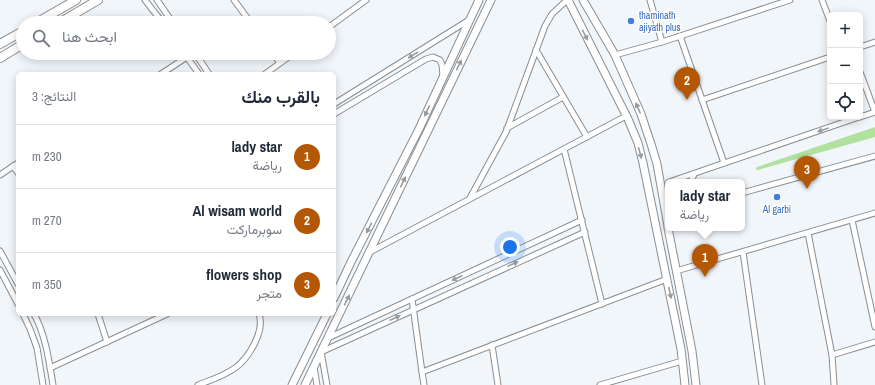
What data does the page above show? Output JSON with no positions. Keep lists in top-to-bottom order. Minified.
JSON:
{"places":["thaminath ajiyath plus","Al garbi"],"page":{"map_buttons":["+","−"],"search":"ابحث هنا","pins":["2","3","1"],"heading":["بالقرب منك","النتائج: 3"],"list":[{"mark":"1","name":"lady star","note":"رياضة","value":"230 m"},{"mark":"2","name":"Al wisam world","note":"سوبرماركت","value":"270 m"},{"mark":"3","name":"flowers shop","note":"متجر","value":"350 m"}],"popup":["lady star","رياضة"]}}
